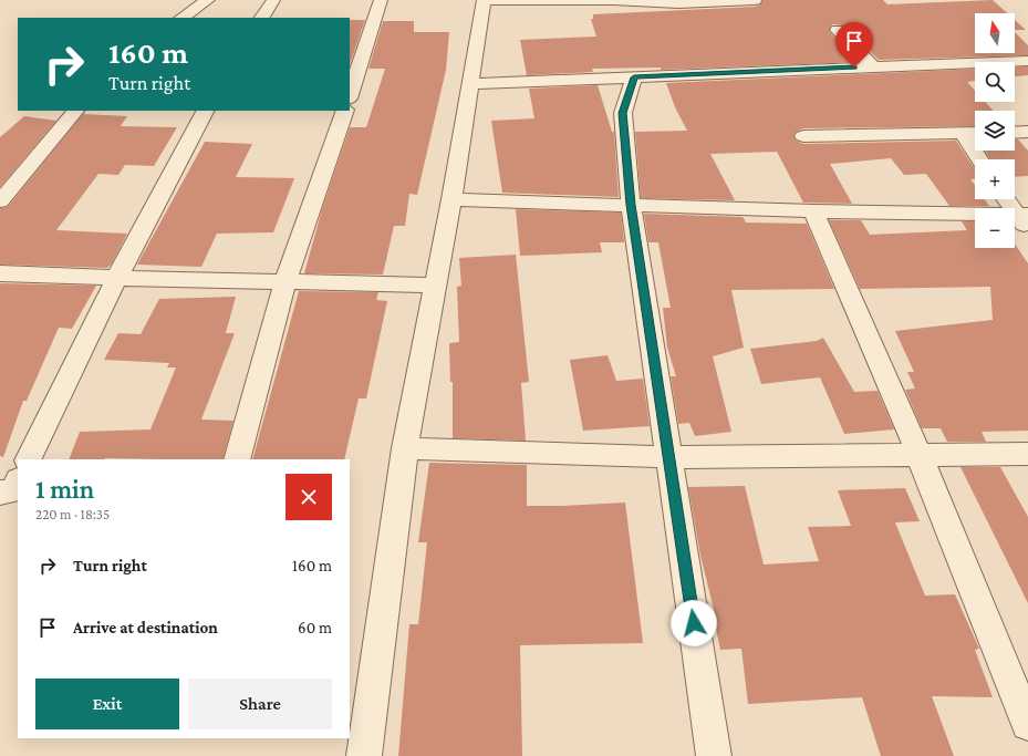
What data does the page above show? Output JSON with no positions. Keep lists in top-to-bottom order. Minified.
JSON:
{"north":"top","page":{"map_buttons":["+","−"],"turn":["160 m","Turn right"],"heading":["1 min","220 m · 18:35"],"list":[{"name":"Turn right","value":"160 m"},{"name":"Arrive at destination","value":"60 m"}],"buttons":["Exit","Share"]}}
